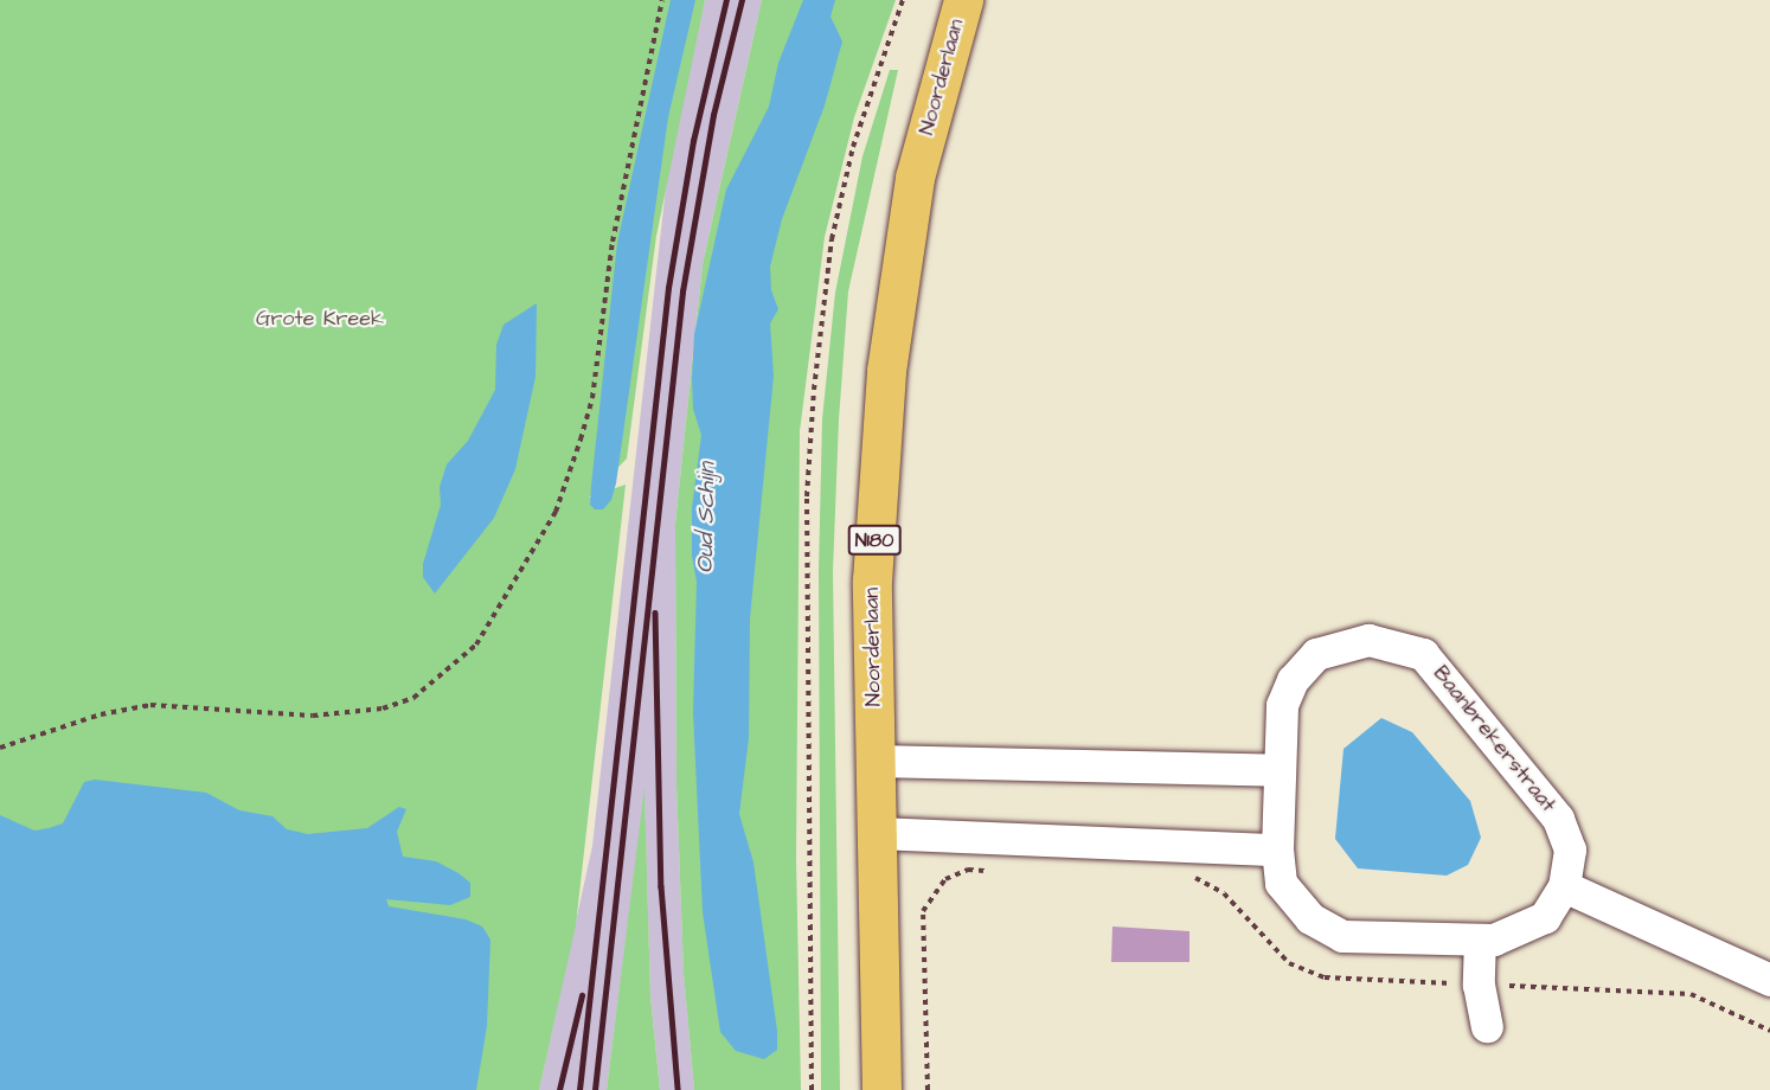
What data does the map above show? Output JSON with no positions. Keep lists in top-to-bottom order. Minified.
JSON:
{"streets":{"main road":["Noorderlaan","N180"],"lane":["Baanbrekerstraat"]},"water":["Oud Schijn"],"parks":["Grote Kreek"]}
